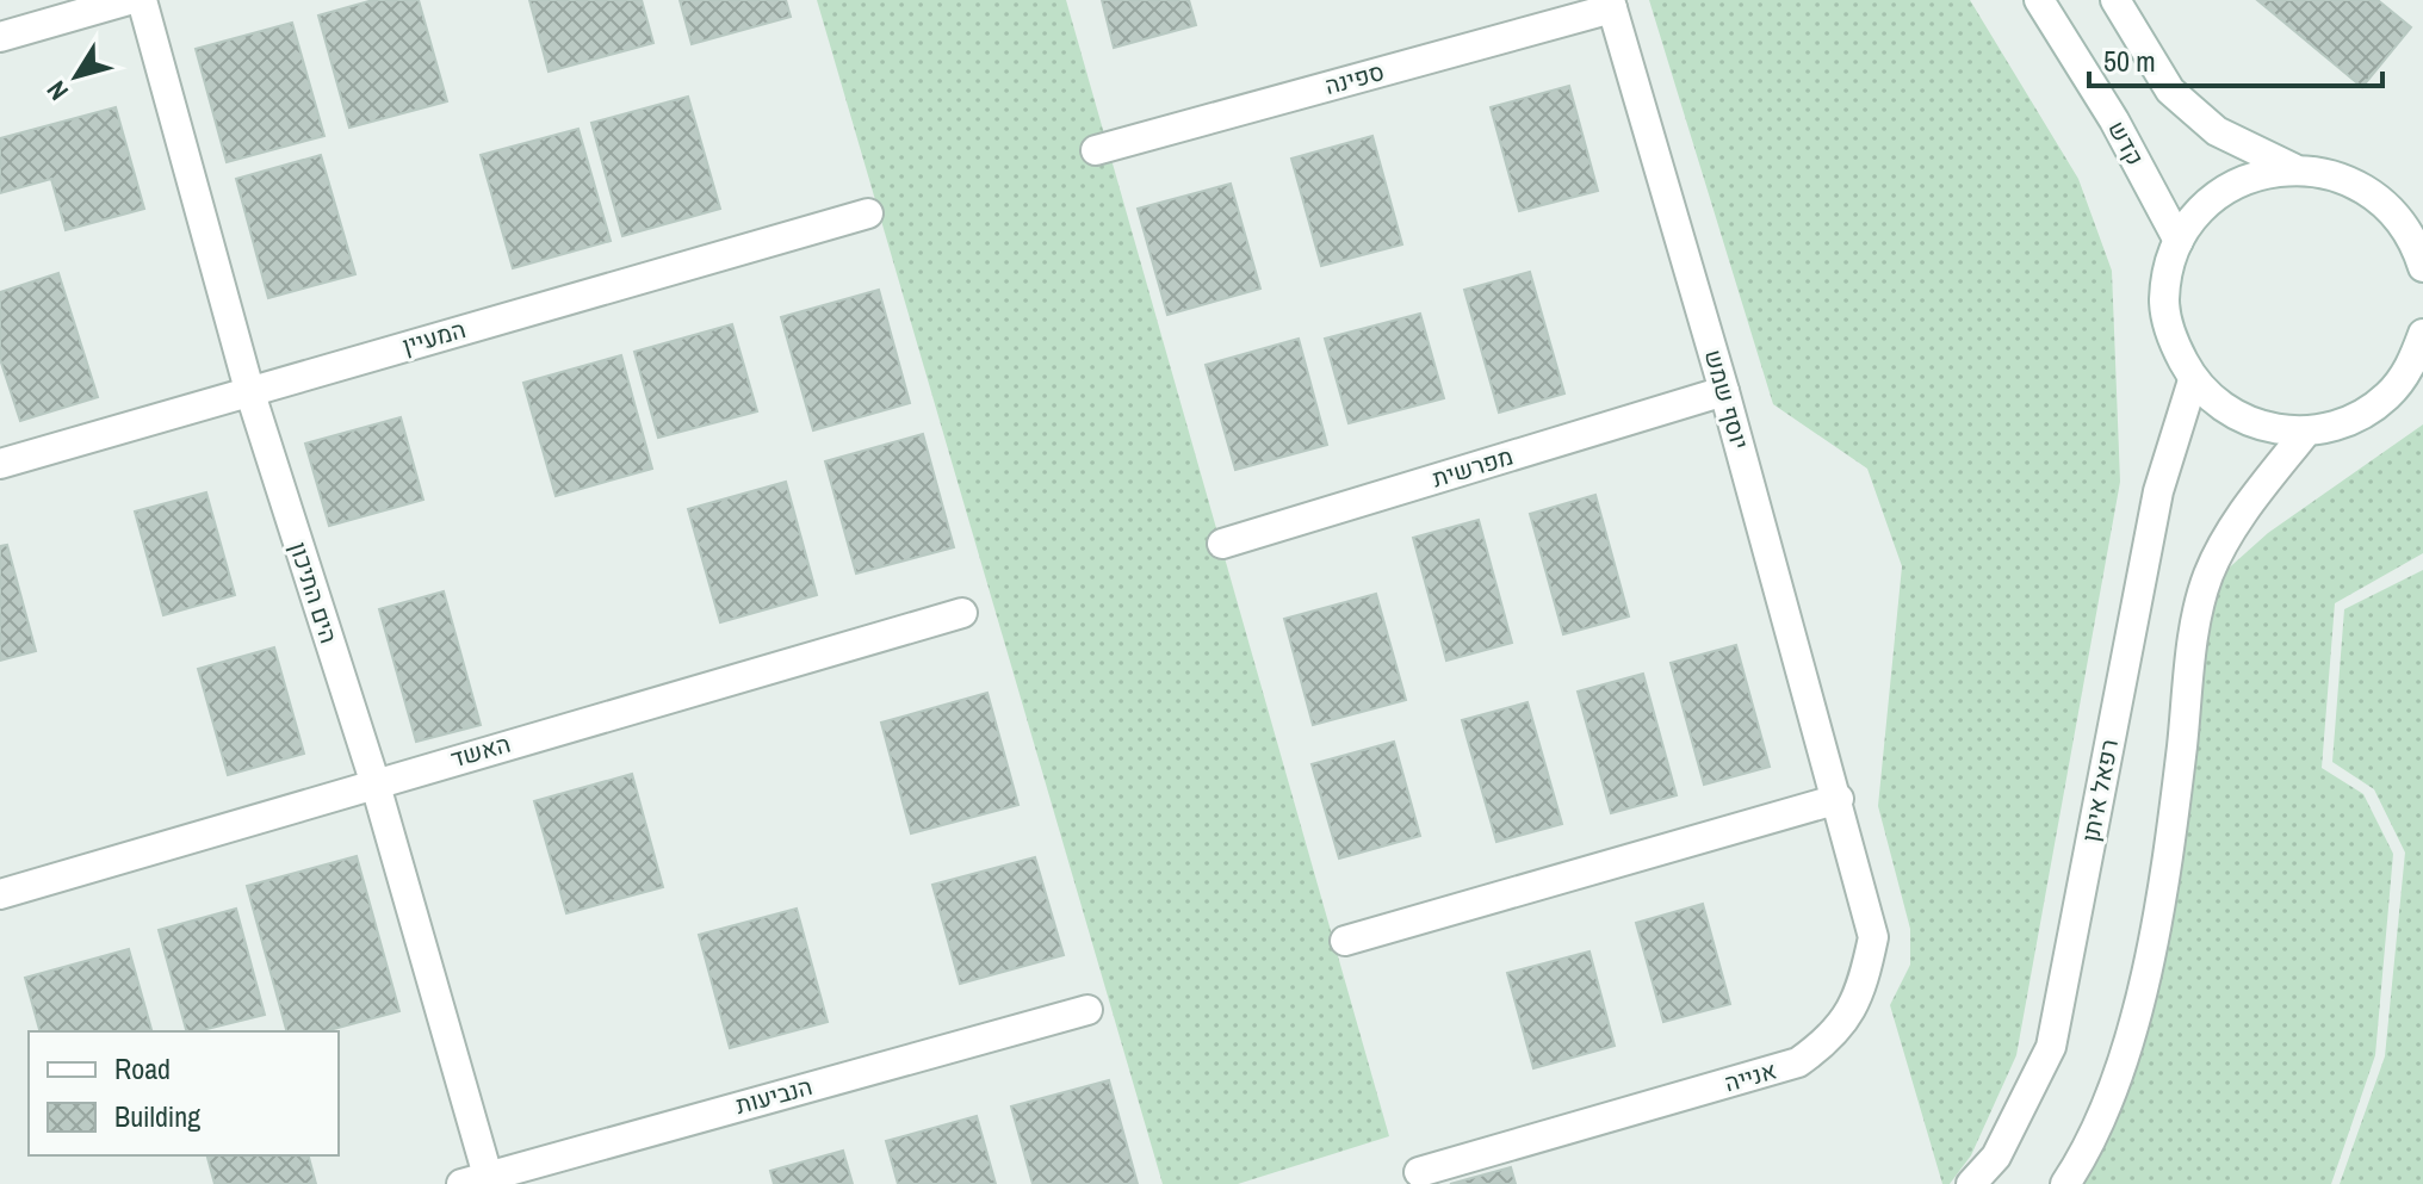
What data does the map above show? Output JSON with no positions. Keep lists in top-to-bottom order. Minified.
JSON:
{"streets":{"street":["ספינה","קדש","המעיין","יוסף שמש","מפרשית","הים התיכון","האשד","רפאל איתן","אנייה","הנביעות"]},"crossings":[["ספינה","יוסף שמש"],["המעיין","הים התיכון"],["יוסף שמש","מפרשית"],["יוסף שמש","אנייה"],["הים התיכון","האשד"],["הים התיכון","הנביעות"]],"legend":["Road","Building"],"scale_bar":"50 m","north":"bottom left"}
